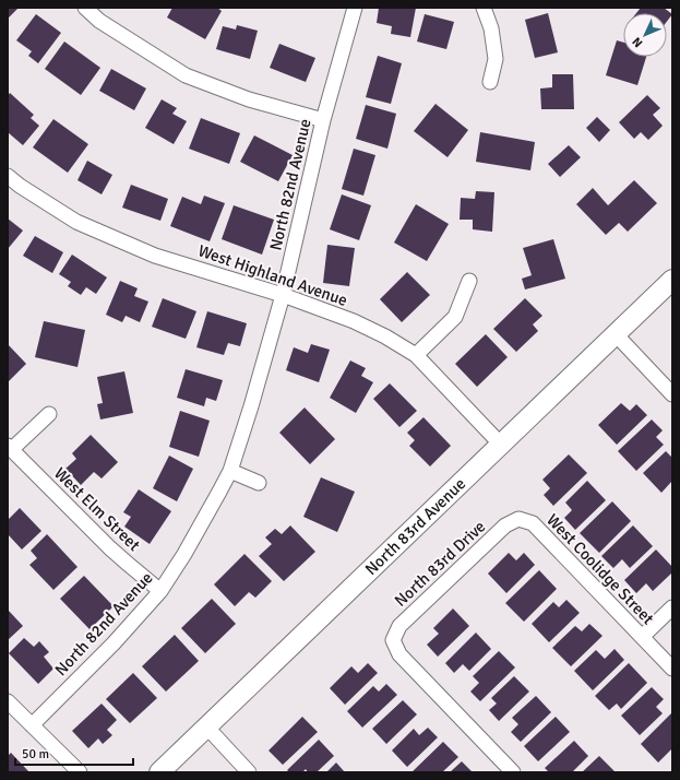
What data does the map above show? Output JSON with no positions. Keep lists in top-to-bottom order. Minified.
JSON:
{"streets":{"main road":["North 83rd Avenue"],"street":["North 82nd Avenue","West Highland Avenue","West Elm Street","North 83rd Drive","West Coolidge Street"]},"crossings":[["North 82nd Avenue","West Highland Avenue"],["North 82nd Avenue","West Elm Street"],["West Highland Avenue","North 83rd Avenue"],["North 83rd Drive","West Coolidge Street"]],"scale_bar":"50 m","north":"bottom left"}
